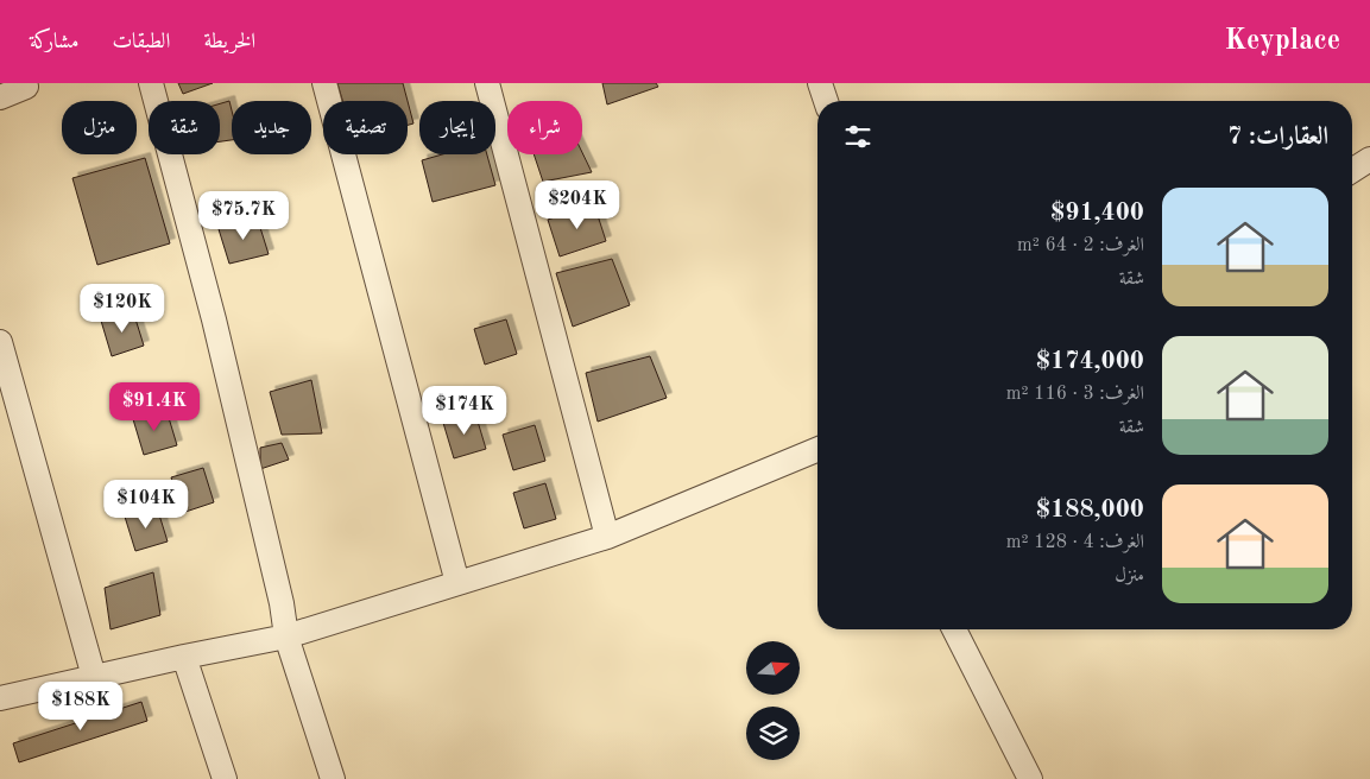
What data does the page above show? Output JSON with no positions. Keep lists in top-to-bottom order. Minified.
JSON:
{"north":"right","page":{"header":"Keyplace","nav":["الخريطة","الطبقات","مشاركة"],"chip":["شراء","إيجار","تصفية","جديد","شقة","منزل"],"heading":"العقارات: 7","list":[{"name":"$91,400","note":"الغرف: 2 · 64 m² · شقة"},{"name":"$174,000","note":"الغرف: 3 · 116 m² · شقة"},{"name":"$188,000","note":"الغرف: 4 · 128 m² · منزل"}],"price":["$204K","$75.7K","$120K","$91.4K","$174K","$104K","$188K"]}}
